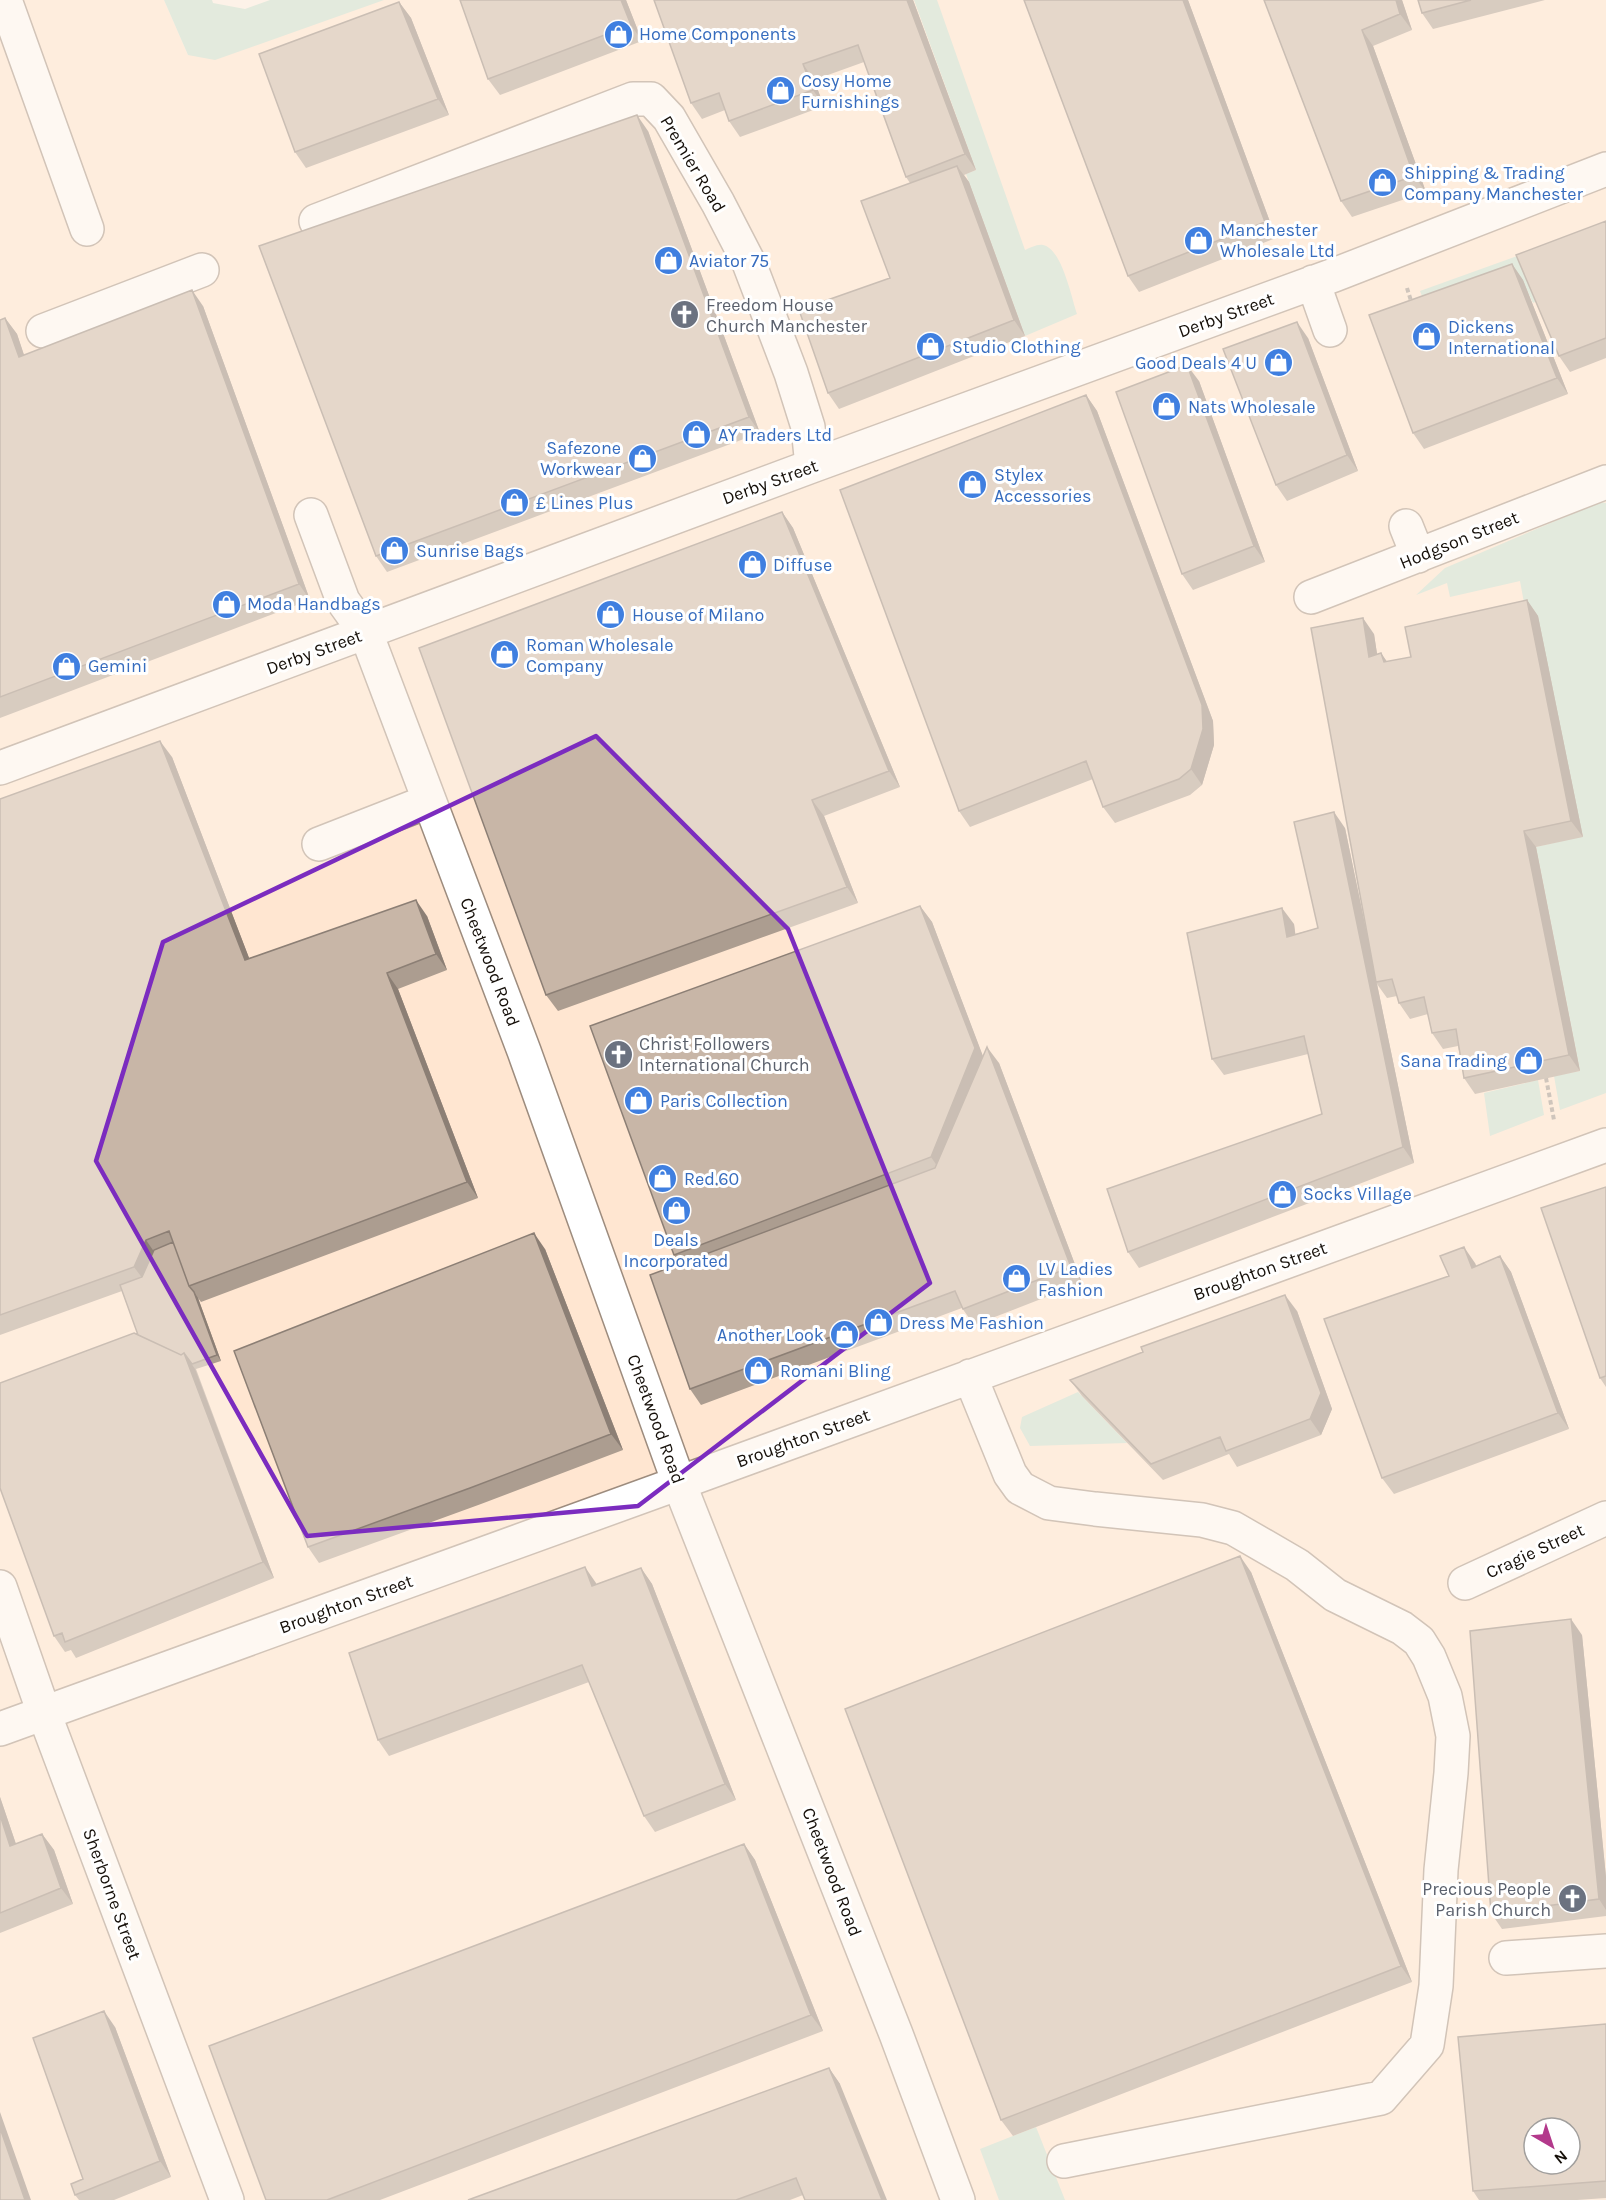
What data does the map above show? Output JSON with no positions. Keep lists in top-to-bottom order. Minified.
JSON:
{"streets":{"street":["Premier Road","Derby Street","Hodgson Street","Cheetwood Road","Broughton Street","Cragie Street","Sherborne Street"]},"crossings":[["Premier Road","Derby Street"],["Derby Street","Cheetwood Road"],["Cheetwood Road","Broughton Street"],["Broughton Street","Sherborne Street"]],"places":{"shop":["Home Components","Cosy Home Furnishings","Shipping & Trading Company Manchester","Manchester Wholesale Ltd","Aviator 75","Dickens International","Studio Clothing","Good Deals 4 U","Nats Wholesale","AY Traders Ltd","Safezone Workwear","Stylex Accessories","£ Lines Plus","Sunrise Bags","Diffuse","Moda Handbags","House of Milano","Roman Wholesale Company","Gemini","Sana Trading","Paris Collection","Red.60","Socks Village","Deals Incorporated","LV Ladies Fashion","Dress Me Fashion","Another Look","Romani Bling"],"church":["Freedom House Church Manchester","Christ Followers International Church","Precious People Parish Church"]},"north":"bottom right"}
